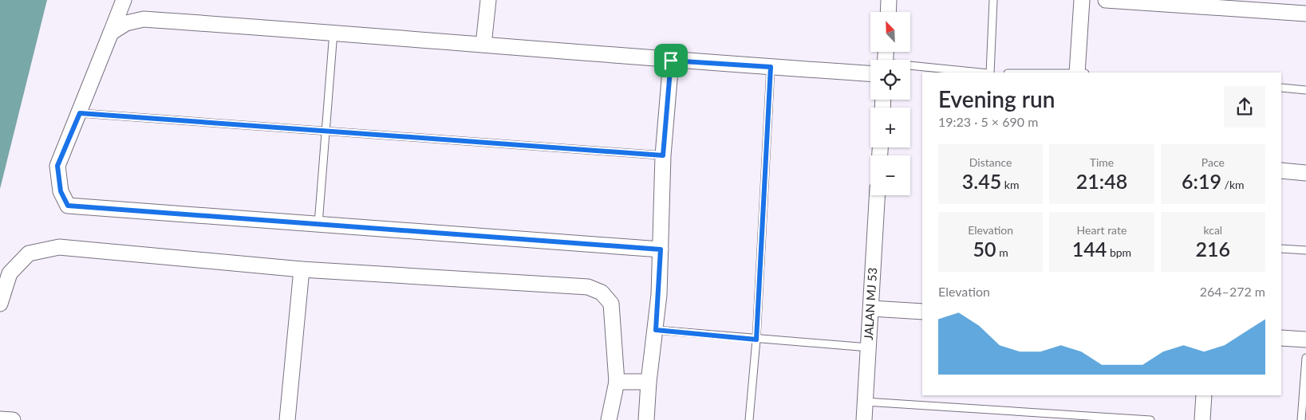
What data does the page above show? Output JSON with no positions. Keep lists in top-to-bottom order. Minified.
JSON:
{"streets":{"street":["JALAN MJ 53"]},"north":"top left","page":{"map_buttons":["+","−"],"heading":["Evening run","19:23 · 5 × 690 m"],"stats":[["Distance","3.45 km"],["Time","21:48"],["Pace","6:19 /km"],["Elevation","50 m"],["Heart rate","144 bpm"],["kcal","216"]],"chart":["Elevation","264–272 m"]}}
